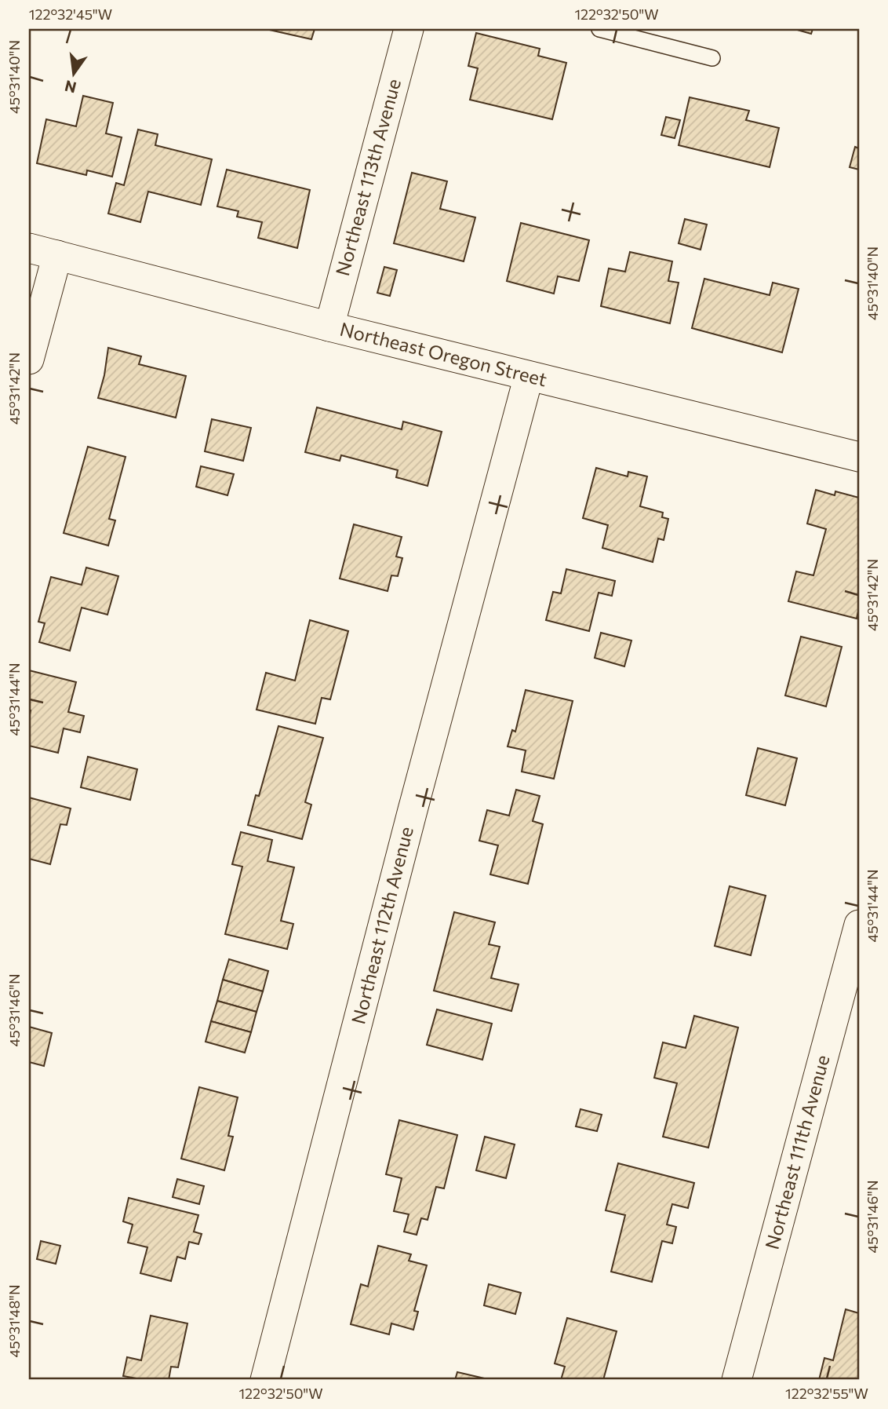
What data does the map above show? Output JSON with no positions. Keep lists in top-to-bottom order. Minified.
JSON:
{"streets":{"street":["Northeast 113th Avenue","Northeast Oregon Street","Northeast 112th Avenue","Northeast 111th Avenue"]},"crossings":[["Northeast 113th Avenue","Northeast Oregon Street"],["Northeast Oregon Street","Northeast 112th Avenue"]],"north":"bottom","coordinates":["122°32'45\"W","122°32'50\"W","45°31'40\"N","45°31'42\"N","45°31'44\"N","45°31'46\"N","45°31'48\"N","122°32'55\"W"]}
